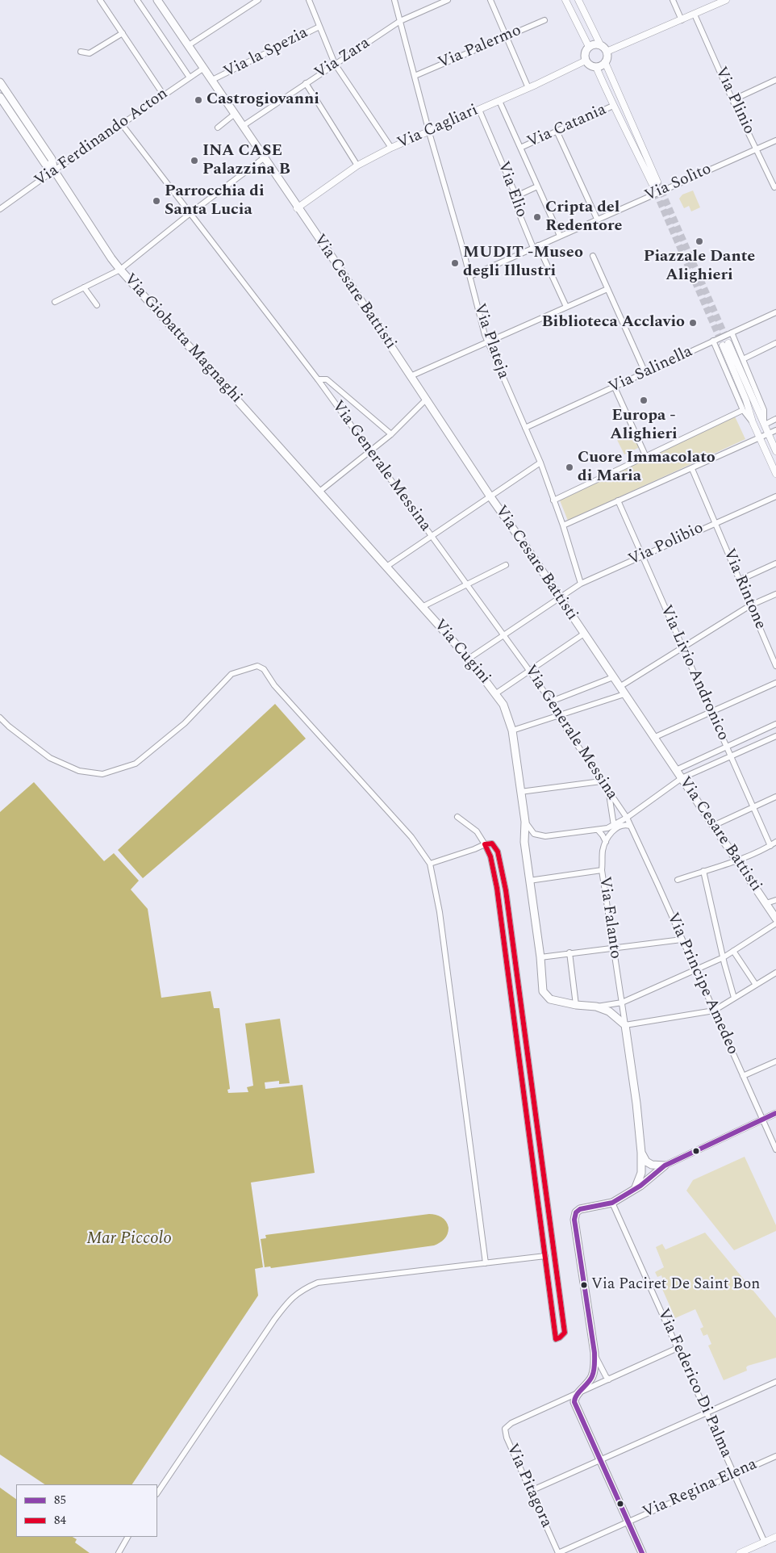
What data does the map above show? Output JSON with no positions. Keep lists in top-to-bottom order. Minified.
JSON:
{"streets":{"main road":["Via Cesare Battisti","Via Giobatta Magnaghi","Via Cugini","Via Falanto"],"street":["Via Palermo","Via la Spezia","Via Zara","Via Plinio","Via Catania","Via Cagliari","Via Ferdinando Acton","Via Solìto","Via Elio","Via Plateja","Via Salinella","Via Generale Messina","Via Polibio","Via Rintone","Via Livio Andronico","Via Principe Amedeo","Via Federico Di Palma","Via Pitagora","Via Regina Elena"]},"crossings":[["Via Palermo","Via Plateja"],["Via la Spezia","Via Cesare Battisti"],["Via Zara","Via Cesare Battisti"],["Via Zara","Via Plateja"],["Via Plinio","Via Solìto"],["Via Cagliari","Via Elio"],["Via Cagliari","Via Cesare Battisti"],["Via Cagliari","Via Plateja"],["Via Ferdinando Acton","Via Cesare Battisti"],["Via Ferdinando Acton","Via Giobatta Magnaghi"],["Via Ferdinando Acton","Via Generale Messina"],["Via Solìto","Via Elio"],["Via Solìto","Via Plateja"],["Via Cesare Battisti","Via Polibio"],["Via Giobatta Magnaghi","Via Cugini"],["Via Plateja","Via Salinella"],["Via Plateja","Via Polibio"],["Via Generale Messina","Via Polibio"],["Via Generale Messina","Via Principe Amedeo"],["Via Polibio","Via Rintone"],["Via Polibio","Via Cugini"],["Via Polibio","Via Livio Andronico"],["Via Falanto","Via Principe Amedeo"],["Via Federico Di Palma","Via Regina Elena"],["Via Pitagora","Via Regina Elena"]],"water":["Mar Piccolo"],"places":["Castrogiovanni","INA CASE Palazzina B","Parrocchia di Santa Lucia","Cripta del Redentore","Piazzale Dante Alighieri","MUDIT -Museo degli Illustri","Biblioteca Acclavio","Europa - Alighieri","Cuore Immacolato di Maria","Via Paciret De Saint Bon"],"lines":["transit line 84","transit line 85"],"legend":["85","84"]}
